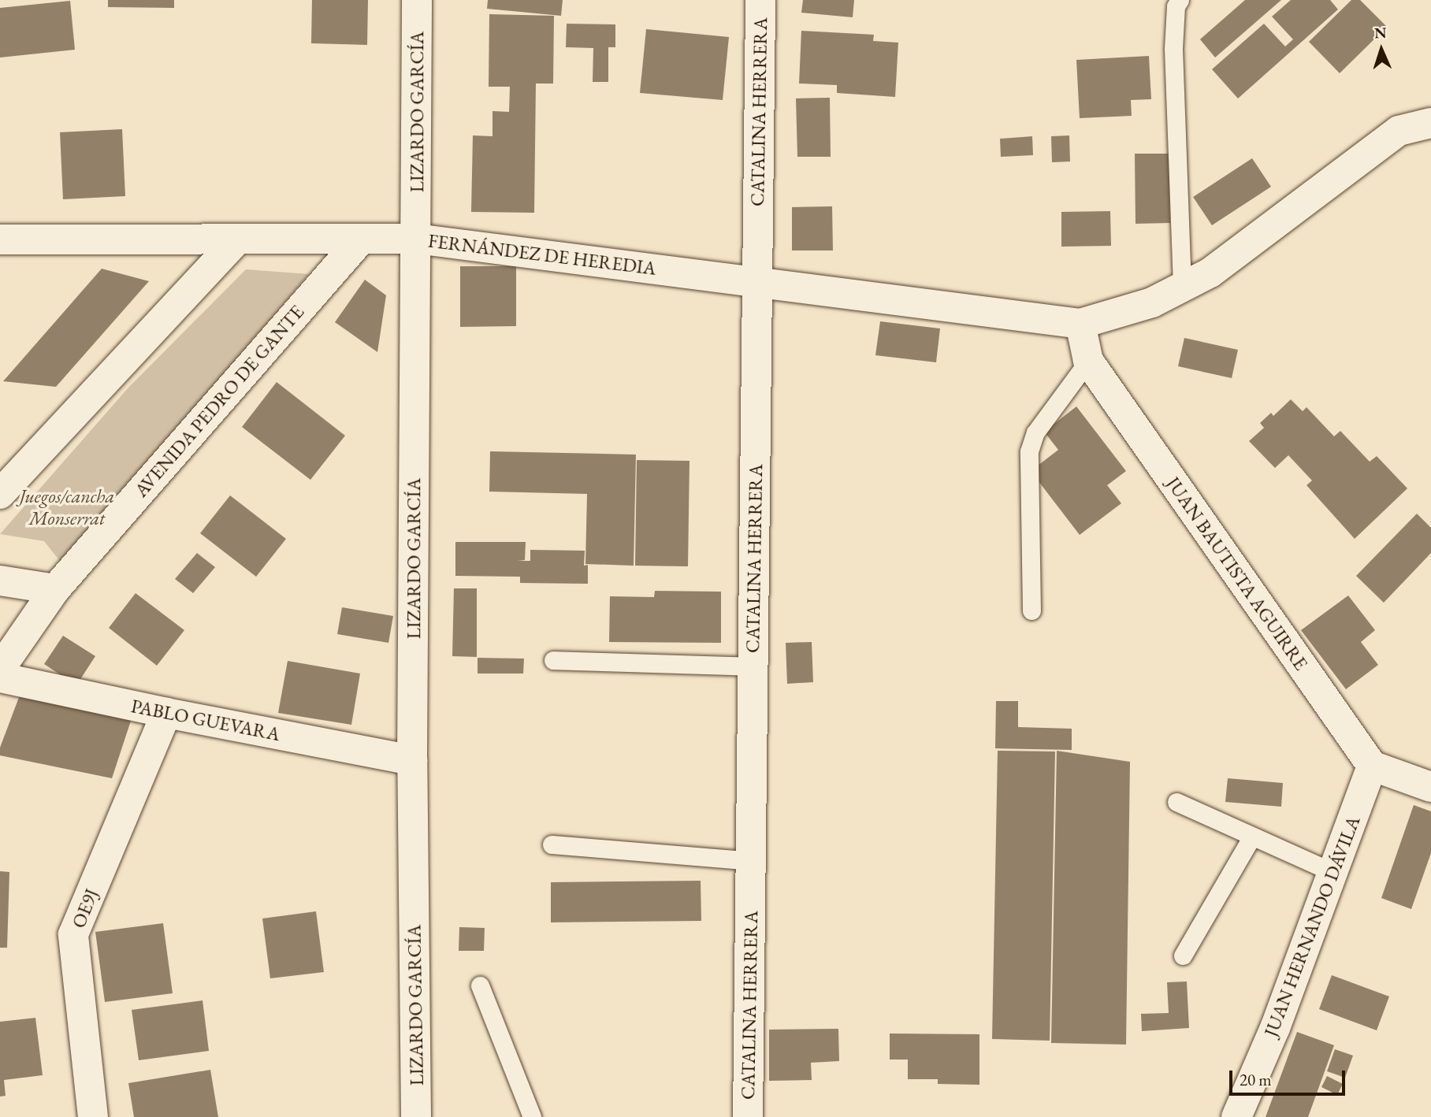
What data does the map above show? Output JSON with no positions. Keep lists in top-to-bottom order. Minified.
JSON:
{"streets":{"street":["LIZARDO GARCÍA","CATALINA HERRERA","FERNÁNDEZ DE HEREDIA","AVENIDA PEDRO DE GANTE","JUAN BAUTISTA AGUIRRE","PABLO GUEVARA","OE9J","JUAN HERNANDO DÁVILA"]},"crossings":[["LIZARDO GARCÍA","FERNÁNDEZ DE HEREDIA"],["LIZARDO GARCÍA","PABLO GUEVARA"],["CATALINA HERRERA","FERNÁNDEZ DE HEREDIA"],["FERNÁNDEZ DE HEREDIA","AVENIDA PEDRO DE GANTE"],["FERNÁNDEZ DE HEREDIA","JUAN BAUTISTA AGUIRRE"],["JUAN BAUTISTA AGUIRRE","JUAN HERNANDO DÁVILA"],["PABLO GUEVARA","OE9J"]],"parks":["Juegos/cancha Monserrat"],"scale_bar":"20 m","north":"top"}
